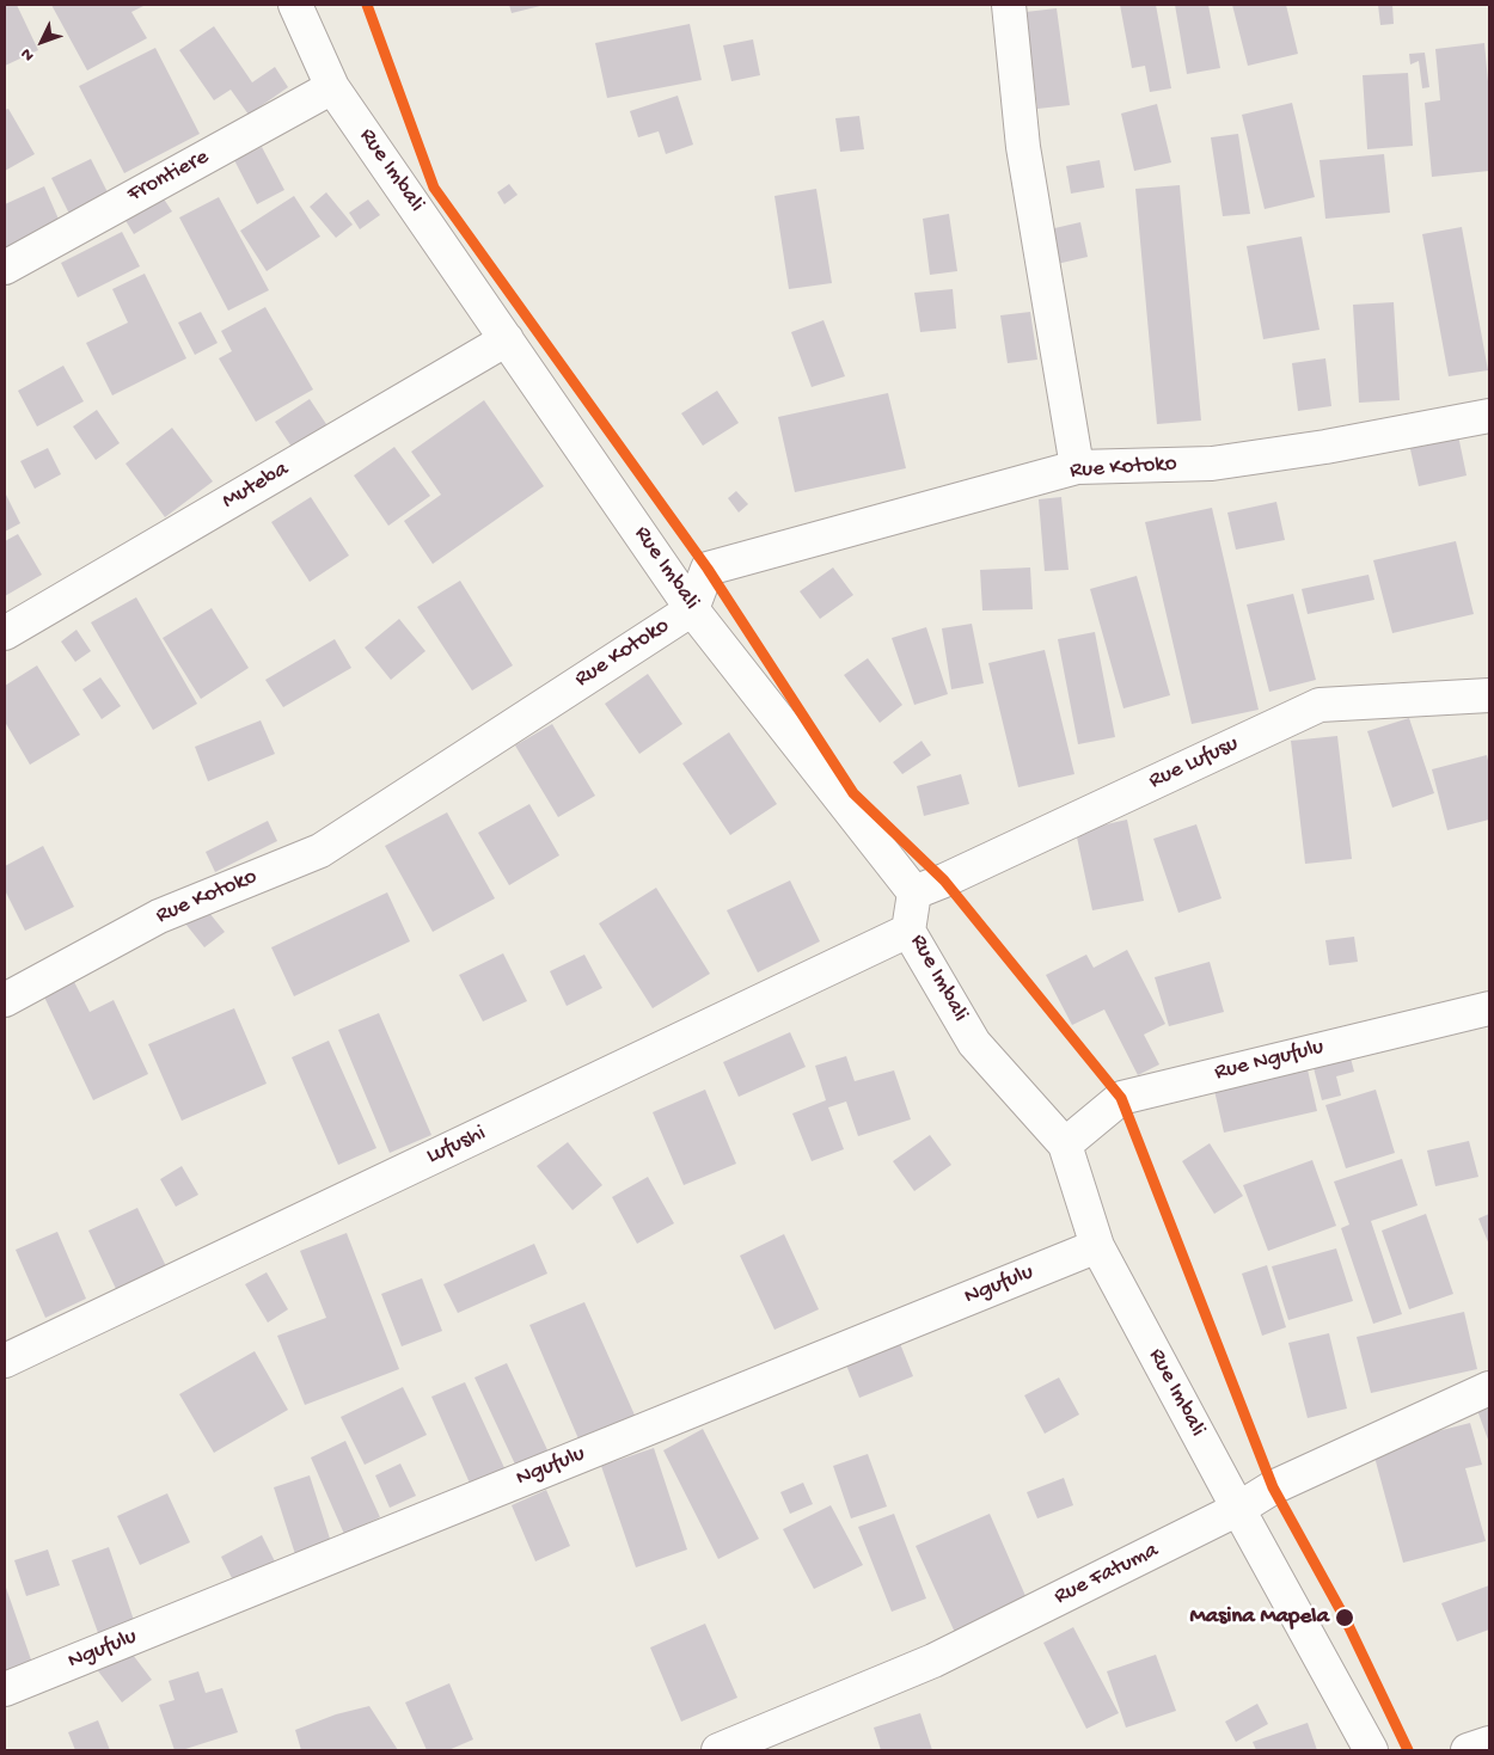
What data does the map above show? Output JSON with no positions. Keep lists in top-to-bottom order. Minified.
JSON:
{"streets":{"street":["Rue Imbali","Frontiere","Rue Kotoko","Muteba","Rue Lufusu","Rue Ngufulu","Lufushi","Ngufulu","Rue Fatuma"]},"crossings":[["Rue Imbali","Frontiere"],["Rue Imbali","Rue Kotoko"],["Rue Imbali","Muteba"],["Rue Imbali","Rue Lufusu"],["Rue Imbali","Rue Ngufulu"],["Rue Imbali","Lufushi"],["Rue Imbali","Ngufulu"],["Rue Imbali","Rue Fatuma"]],"places":["Masina Mapela"],"north":"bottom left"}
